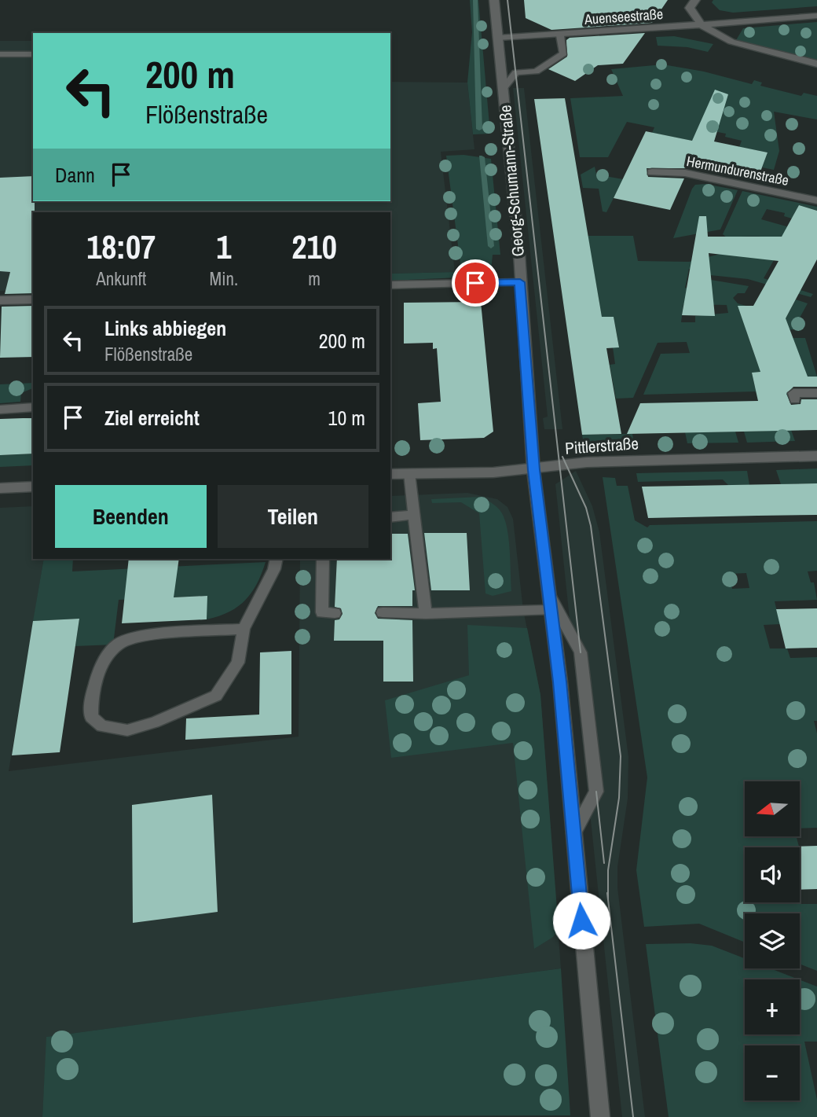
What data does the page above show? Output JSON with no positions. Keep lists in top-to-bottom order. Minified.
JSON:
{"streets":{"street":["Auenseestraße","Hermundurenstraße","Georg-Schumann-Straße","Pittlerstraße"]},"crossings":[["Auenseestraße","Georg-Schumann-Straße"],["Georg-Schumann-Straße","Pittlerstraße"]],"north":"left","page":{"turn":["200 m","Flößenstraße"],"then":"Dann","eta":["18:07","Ankunft","1","Min.","210","m"],"list":[{"name":"Links abbiegen","note":"Flößenstraße","value":"200 m"},{"name":"Ziel erreicht","value":"10 m"}],"buttons":["Beenden","Teilen"],"map_buttons":["+","−"]}}
